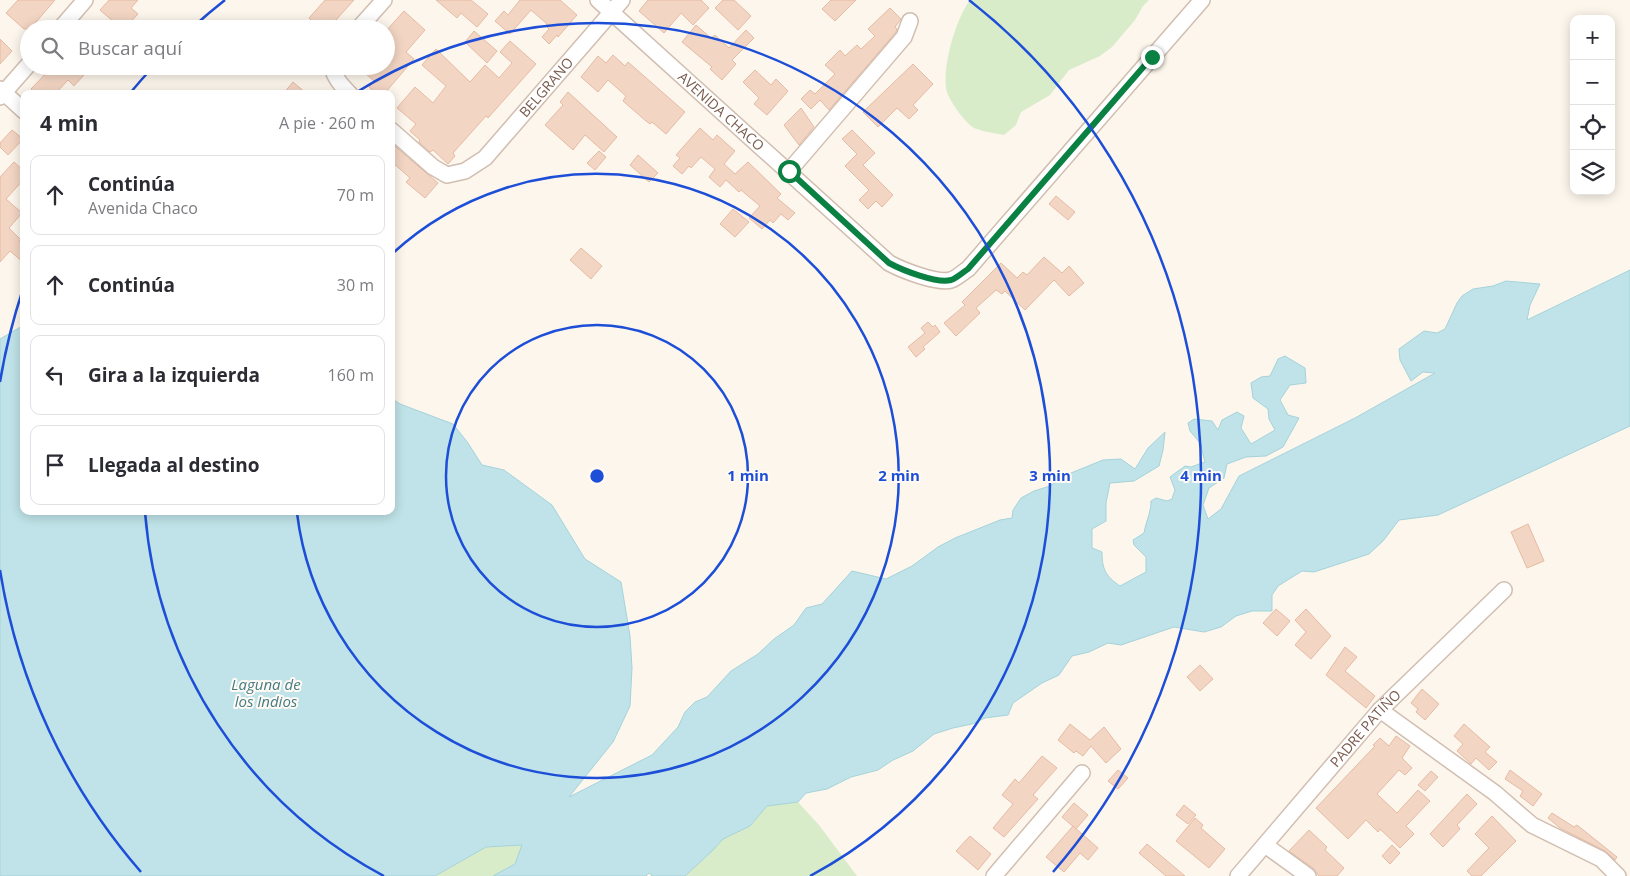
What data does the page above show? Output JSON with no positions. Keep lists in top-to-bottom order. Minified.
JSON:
{"streets":{"street":["BELGRANO","AVENIDA CHACO","PADRE PATIÑO"]},"crossings":[["BELGRANO","AVENIDA CHACO"]],"water":["Laguna de los Indios"],"page":{"map_buttons":["+","−"],"search":"Buscar aquí","heading":["4 min","A pie · 260 m"],"list":[["Continúa","Avenida Chaco","70 m"],["Continúa","30 m"],["Gira a la izquierda","160 m"],"Llegada al destino"]},"rings":["1 min","2 min","3 min","4 min"]}
